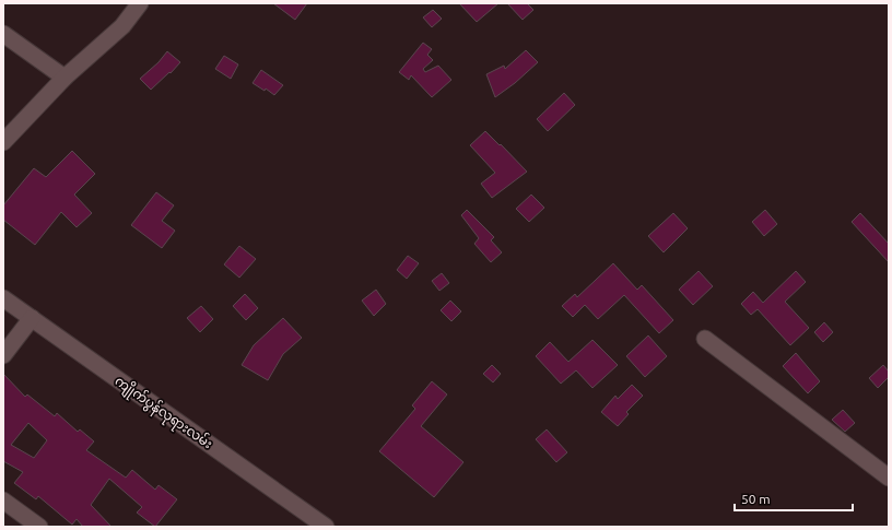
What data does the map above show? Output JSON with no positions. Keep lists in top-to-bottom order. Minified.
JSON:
{"streets":{"street":["ကျိုက်ပွန်လုရားလမ်း"]},"scale_bar":"50 m"}
